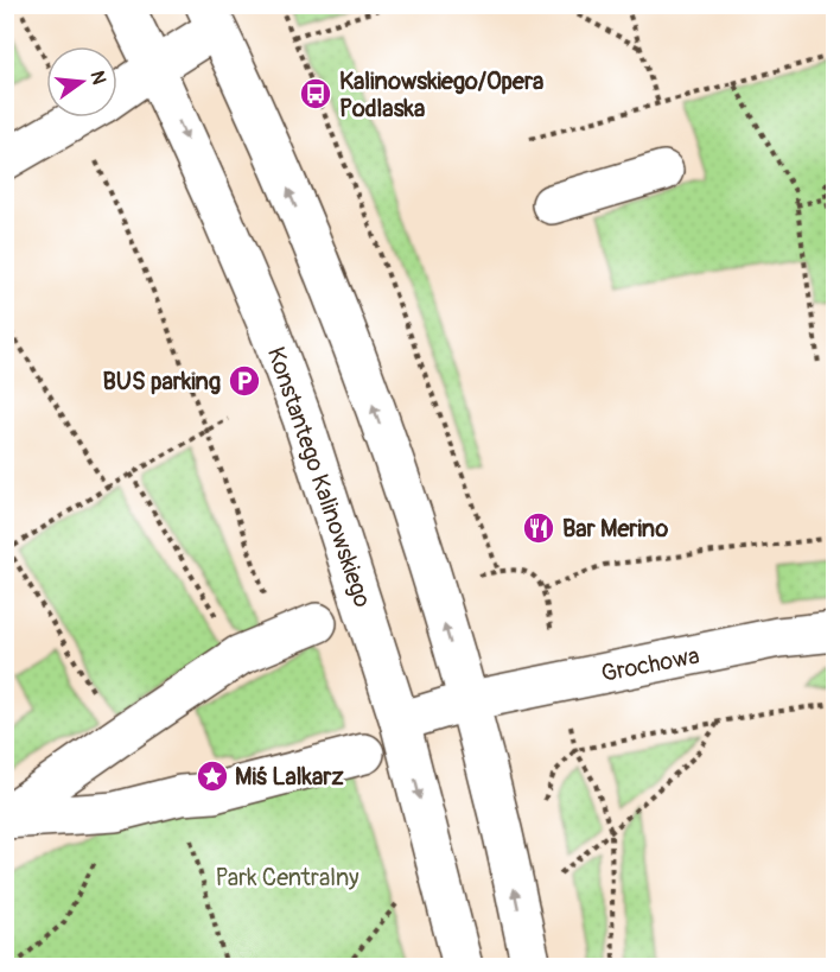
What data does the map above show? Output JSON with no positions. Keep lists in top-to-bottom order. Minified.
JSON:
{"streets":{"street":["Konstantego Kalinowskiego","Grochowa"]},"crossings":[["Konstantego Kalinowskiego","Grochowa"]],"parks":["Park Centralny"],"places":{"bus stop":["Kalinowskiego/Opera Podlaska"],"parking":["BUS parking"],"restaurant":["Bar Merino"],"place":["Miś Lalkarz"]},"north":"right"}
